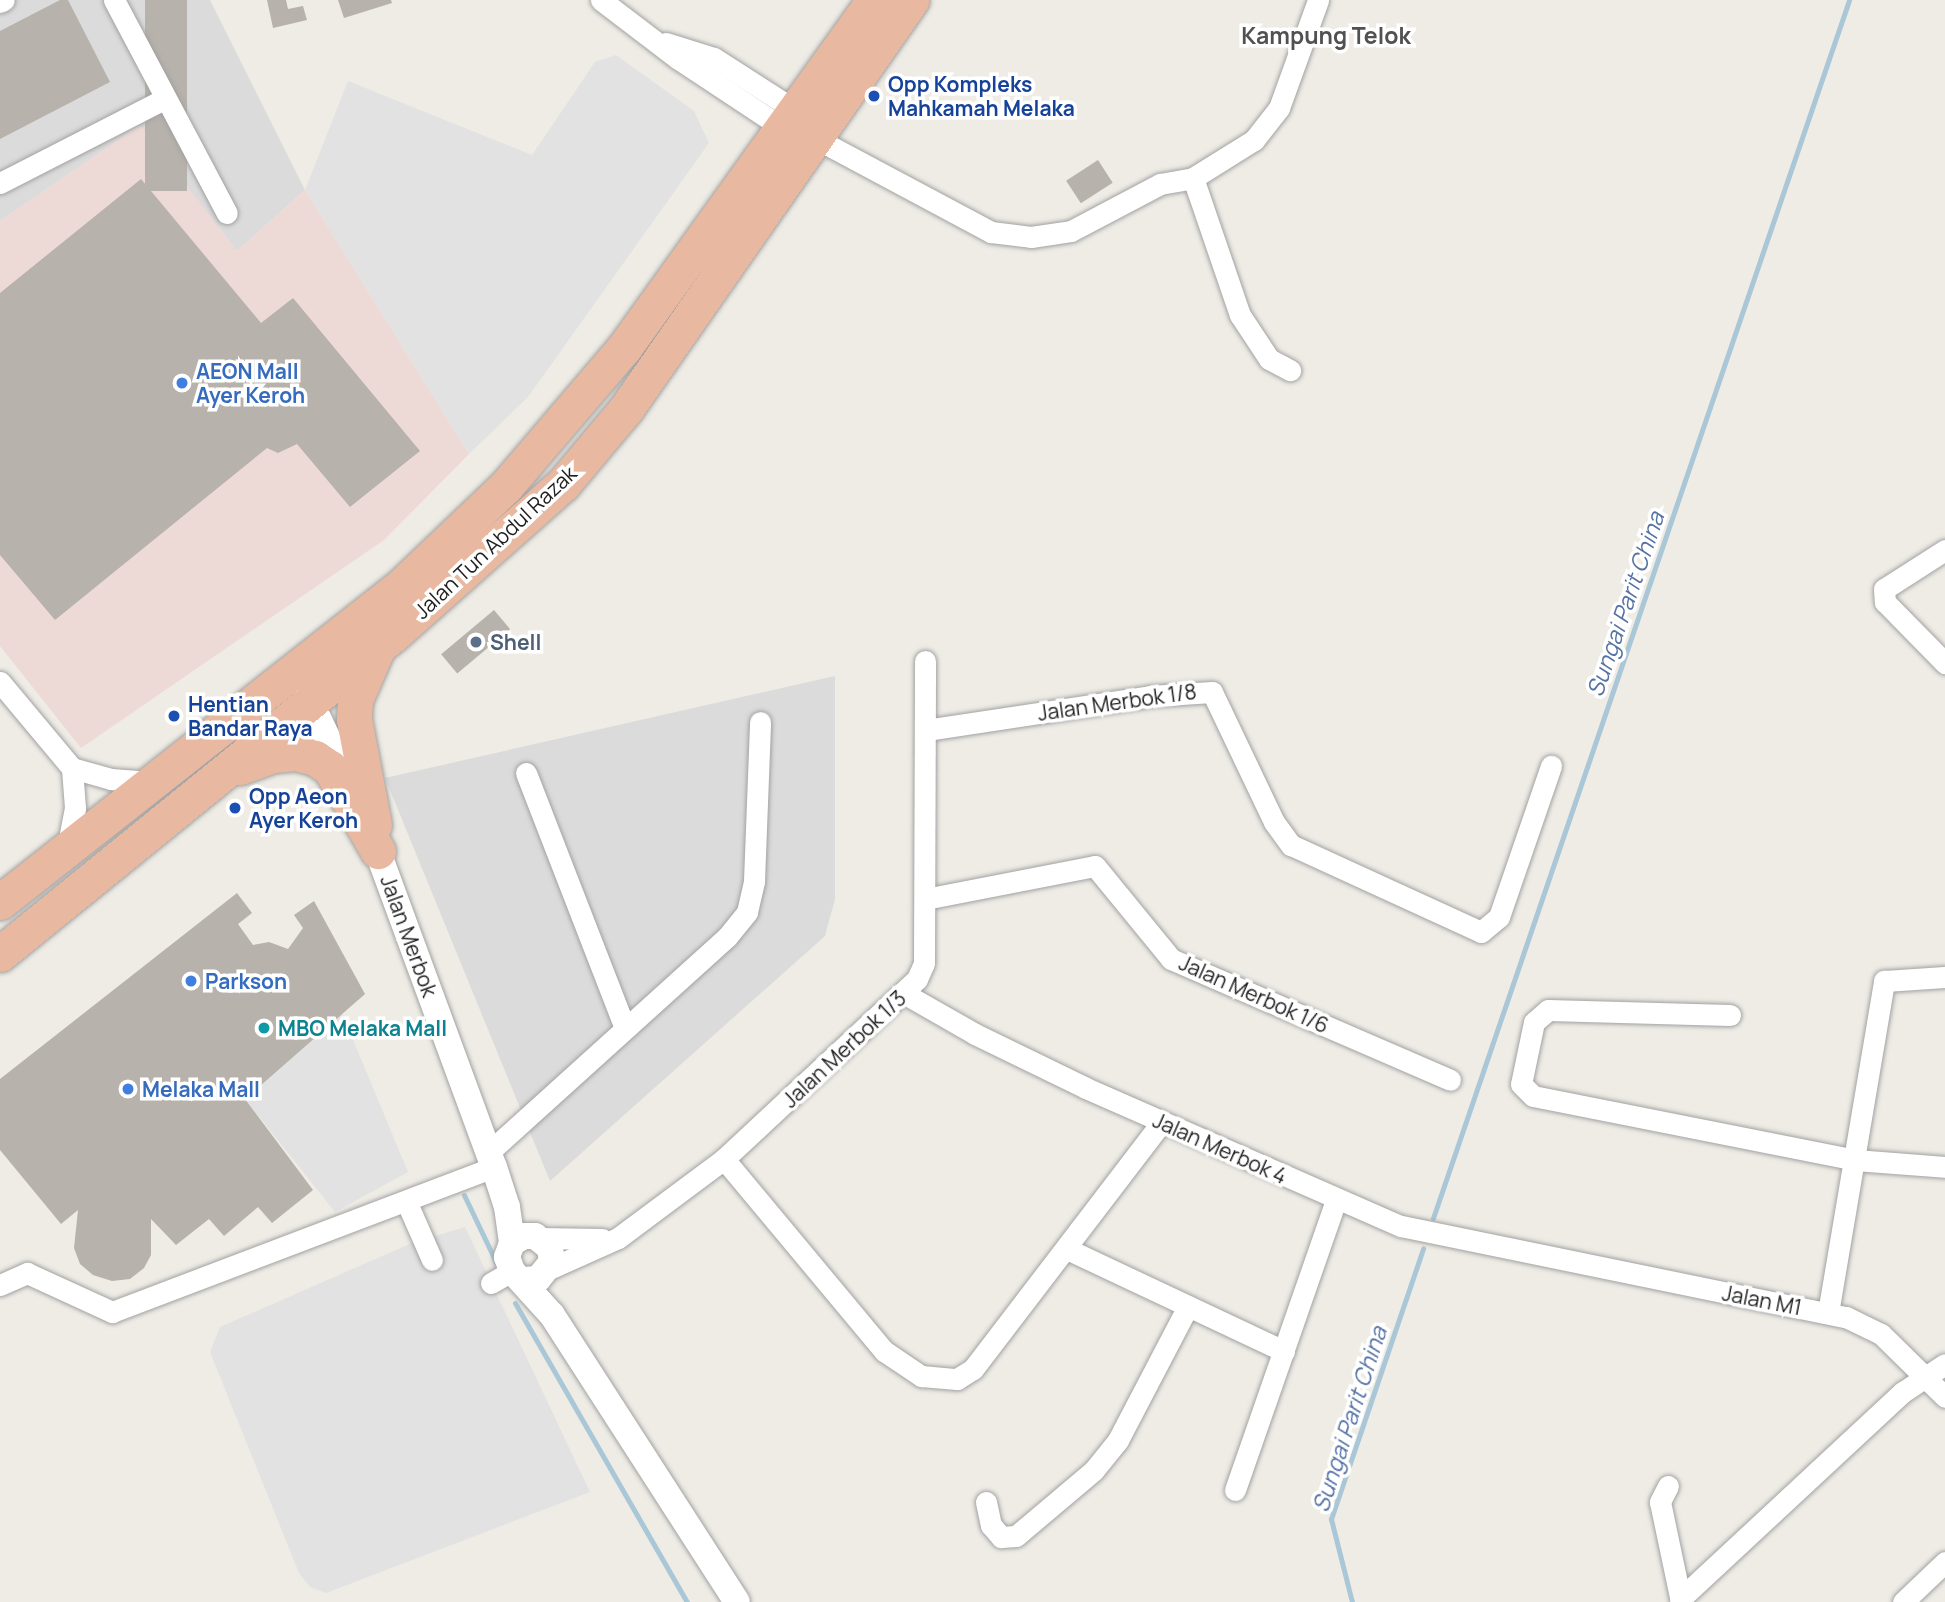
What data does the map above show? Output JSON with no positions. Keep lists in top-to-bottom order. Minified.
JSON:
{"streets":{"highway":["Jalan Tun Abdul Razak"],"street":["Jalan Merbok 1/8","Jalan Merbok","Jalan Merbok 1/6","Jalan Merbok 1/3","Jalan Merbok 4","Jalan M1"]},"crossings":[["Jalan Tun Abdul Razak","Jalan Merbok"],["Jalan Merbok 1/8","Jalan Merbok 1/3"],["Jalan Merbok 1/6","Jalan Merbok 1/3"],["Jalan Merbok 1/3","Jalan Merbok 4"],["Jalan Merbok 4","Jalan M1"]],"districts":["Kampung Telok"],"water":["Sungai Parit China"],"places":["Opp Kompleks Mahkamah Melaka","AEON Mall Ayer Keroh","Shell","Hentian Bandar Raya","Opp Aeon Ayer Keroh","Parkson","MBO Melaka Mall","Melaka Mall"]}
